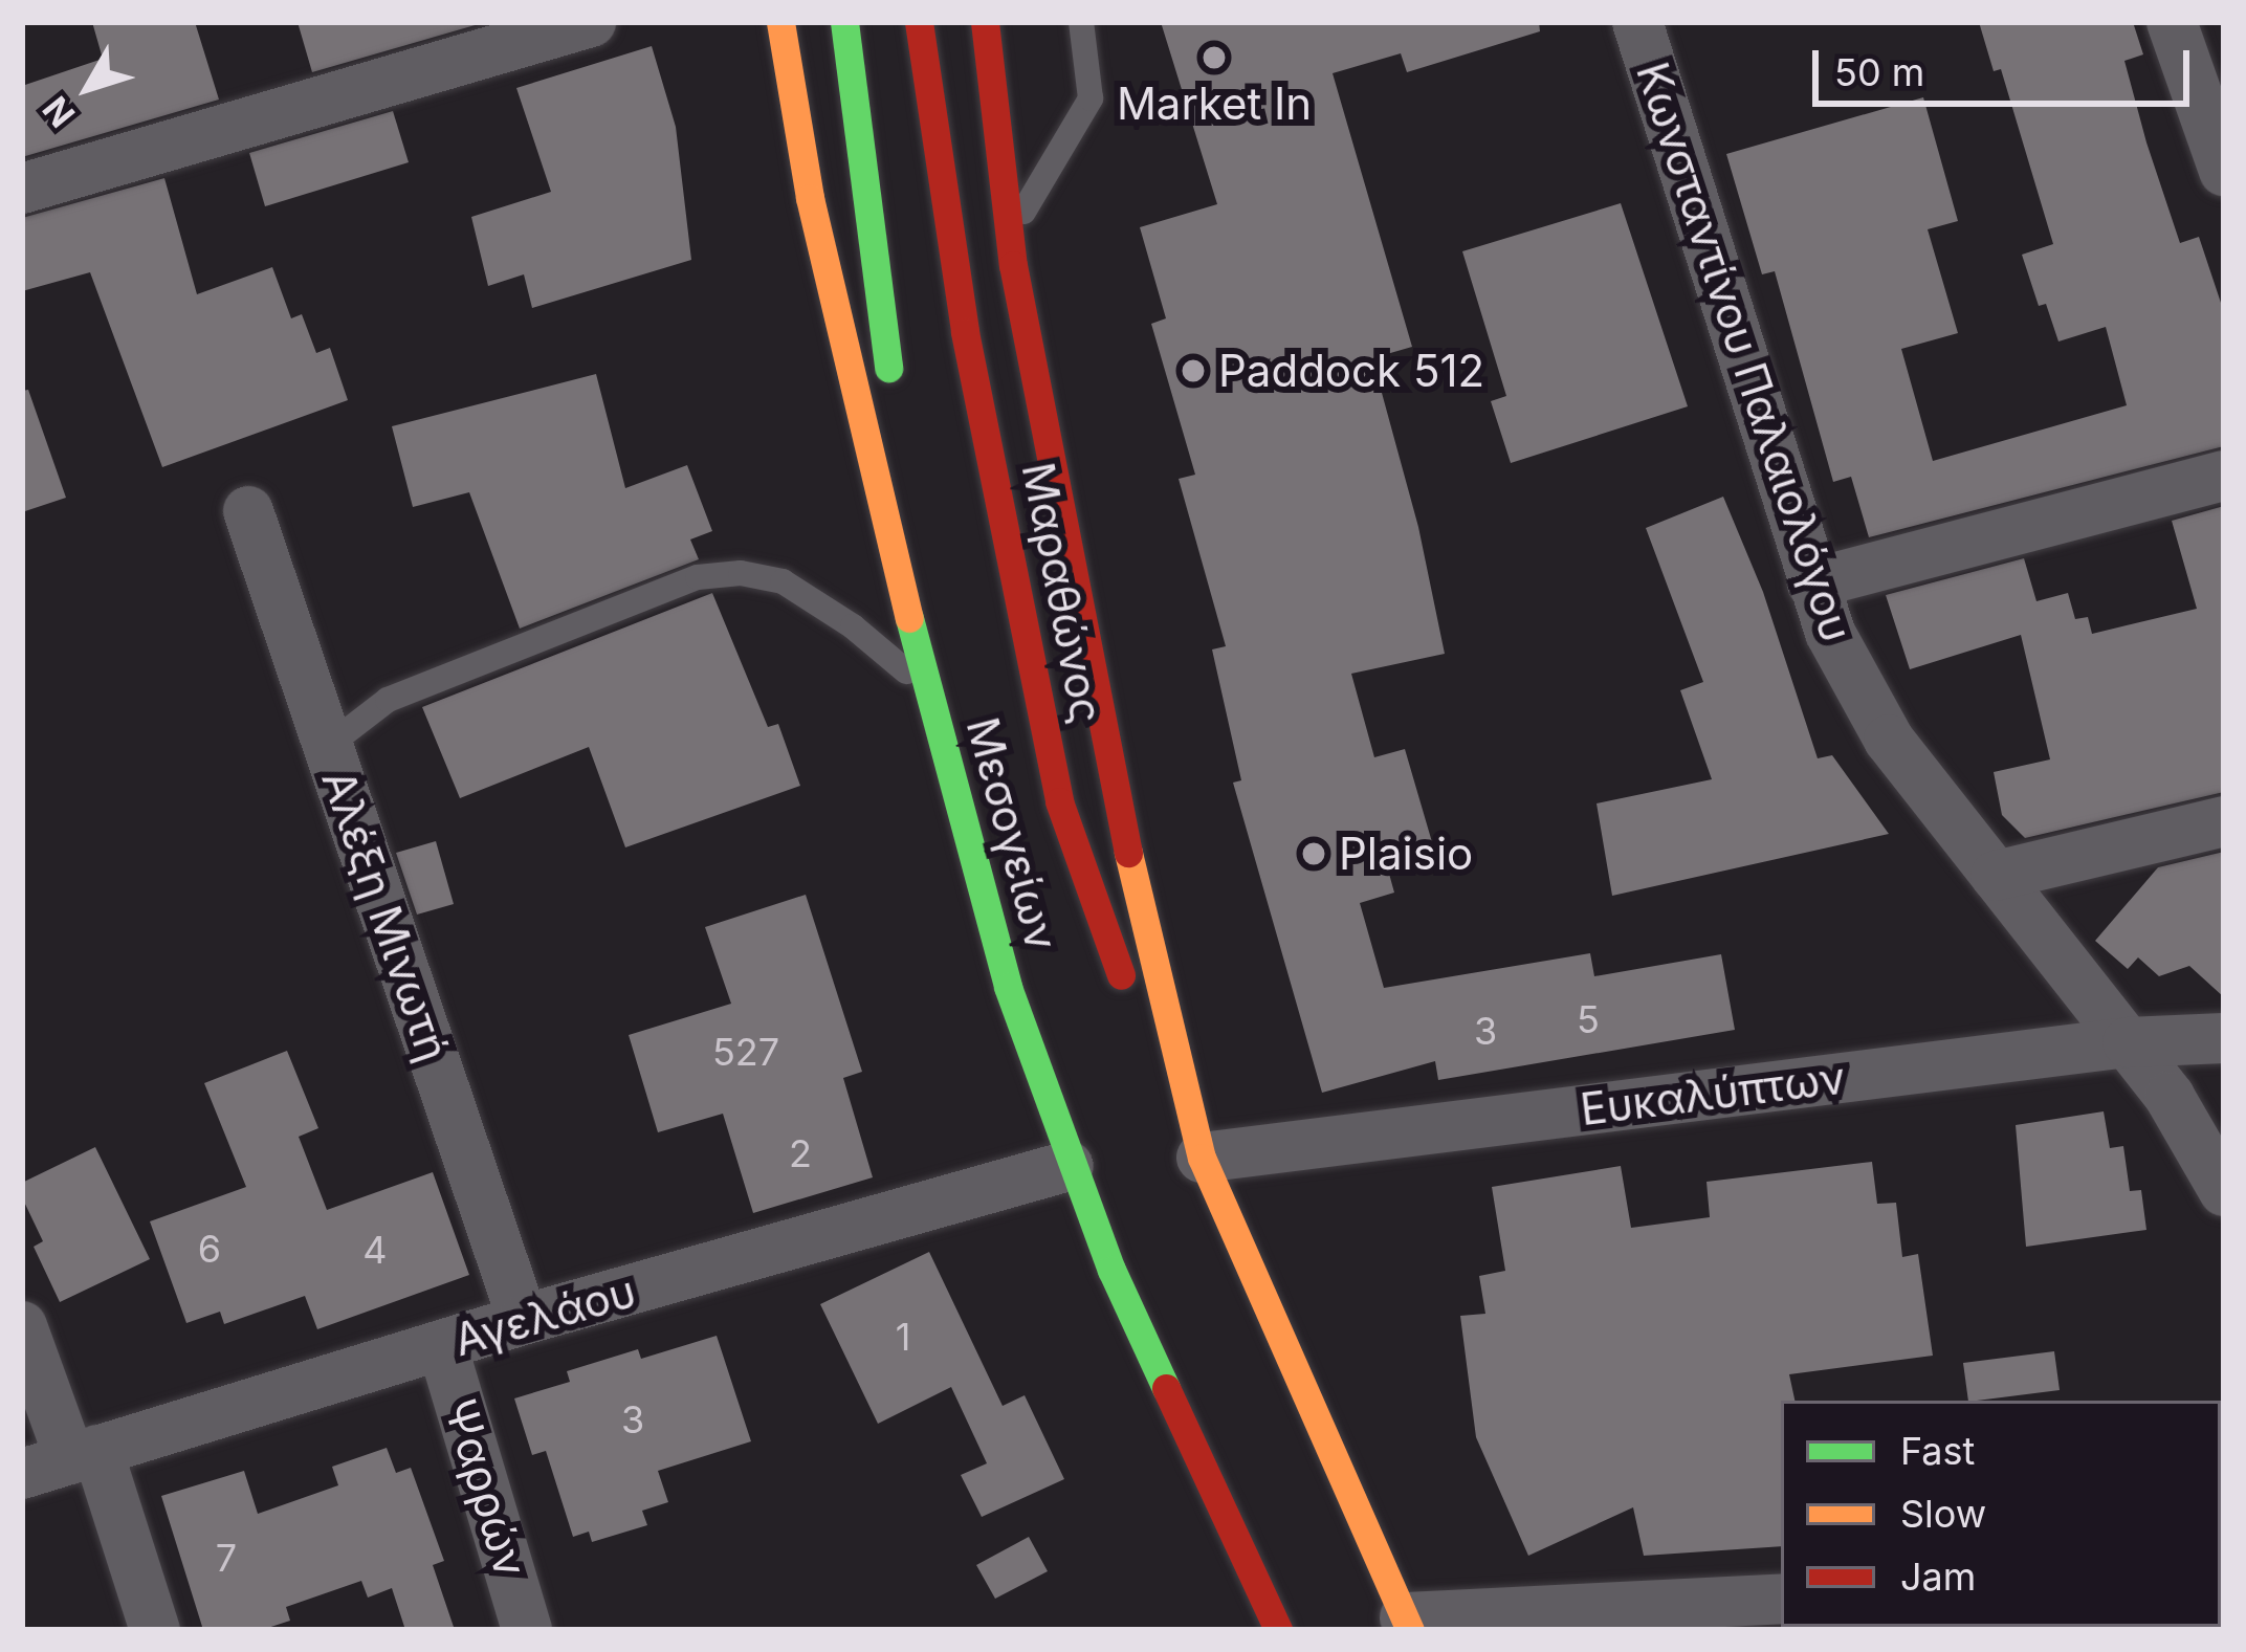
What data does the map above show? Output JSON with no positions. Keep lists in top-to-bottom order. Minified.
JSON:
{"streets":{"main road":["Μαραθώνος","Μεσογείων"],"street":["Κωνσταντίνου Παλαιολόγου","Αλέξη Μινωτή","Ευκαλύπτων","Αγελάου","Ψαρρών"]},"crossings":[["Κωνσταντίνου Παλαιολόγου","Ευκαλύπτων"],["Μαραθώνος","Ευκαλύπτων"],["Μεσογείων","Αγελάου"],["Αλέξη Μινωτή","Αγελάου"],["Αγελάου","Ψαρρών"]],"places":["Market In","Paddock 512","Plaisio"],"house_numbers":["5","3","527","2","6","4","1","3","7"],"legend":["Fast","Slow","Jam"],"scale_bar":"50 m","north":"bottom left"}
